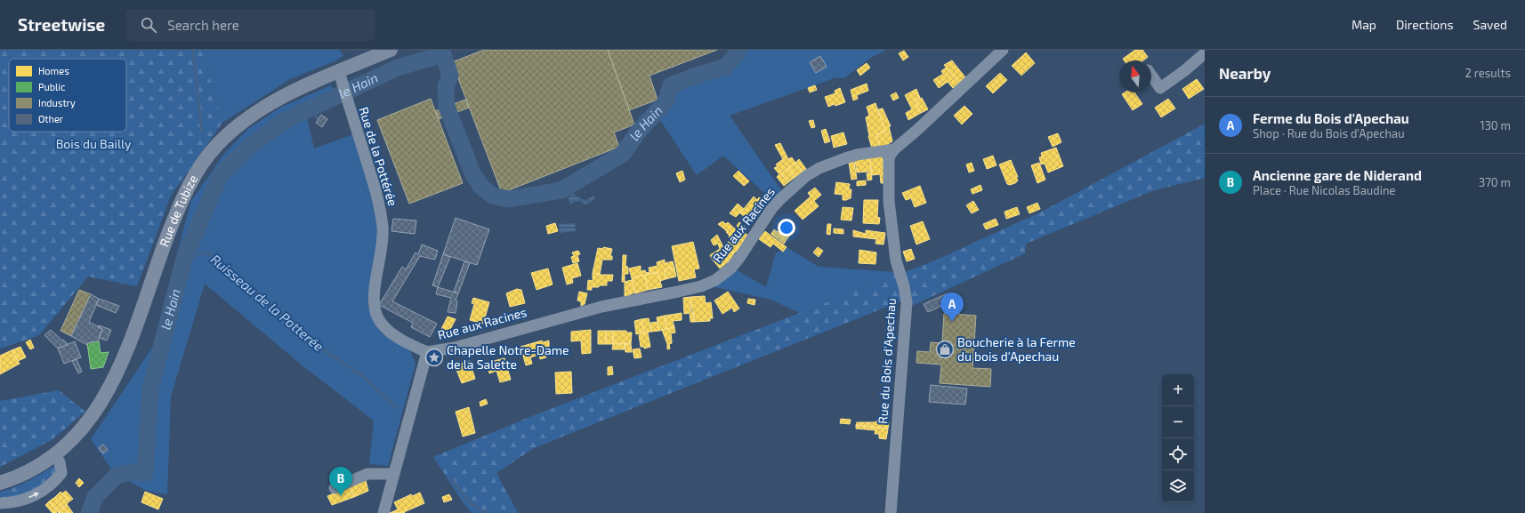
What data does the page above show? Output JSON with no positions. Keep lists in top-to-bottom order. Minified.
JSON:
{"streets":{"main road":["Rue de Tubize"],"street":["Rue de la Pottérée","Rue aux Racines","Rue du Bois d'Apechau"]},"crossings":[["Rue de la Pottérée","Rue de Tubize"],["Rue de la Pottérée","Rue aux Racines"],["Rue aux Racines","Rue du Bois d'Apechau"]],"water":["le Hain","Ruisseau de la Potterée"],"parks":["Bois du Bailly"],"places":{"shop":["Boucherie à la Ferme du bois d'Apechau"],"place":["Chapelle Notre-Dame de la Salette"]},"legend":["Homes","Public","Industry","Other"],"north":"top","page":{"header":"Streetwise","search":"Search here","nav":["Map","Directions","Saved"],"heading":["Nearby","2 results"],"list":[{"mark":"A","name":"Ferme du Bois d'Apechau","note":"Shop · Rue du Bois d'Apechau","value":"130 m"},{"mark":"B","name":"Ancienne gare de Niderand","note":"Place · Rue Nicolas Baudine","value":"370 m"}],"pins":["A","B"],"map_buttons":["+","−"]}}
